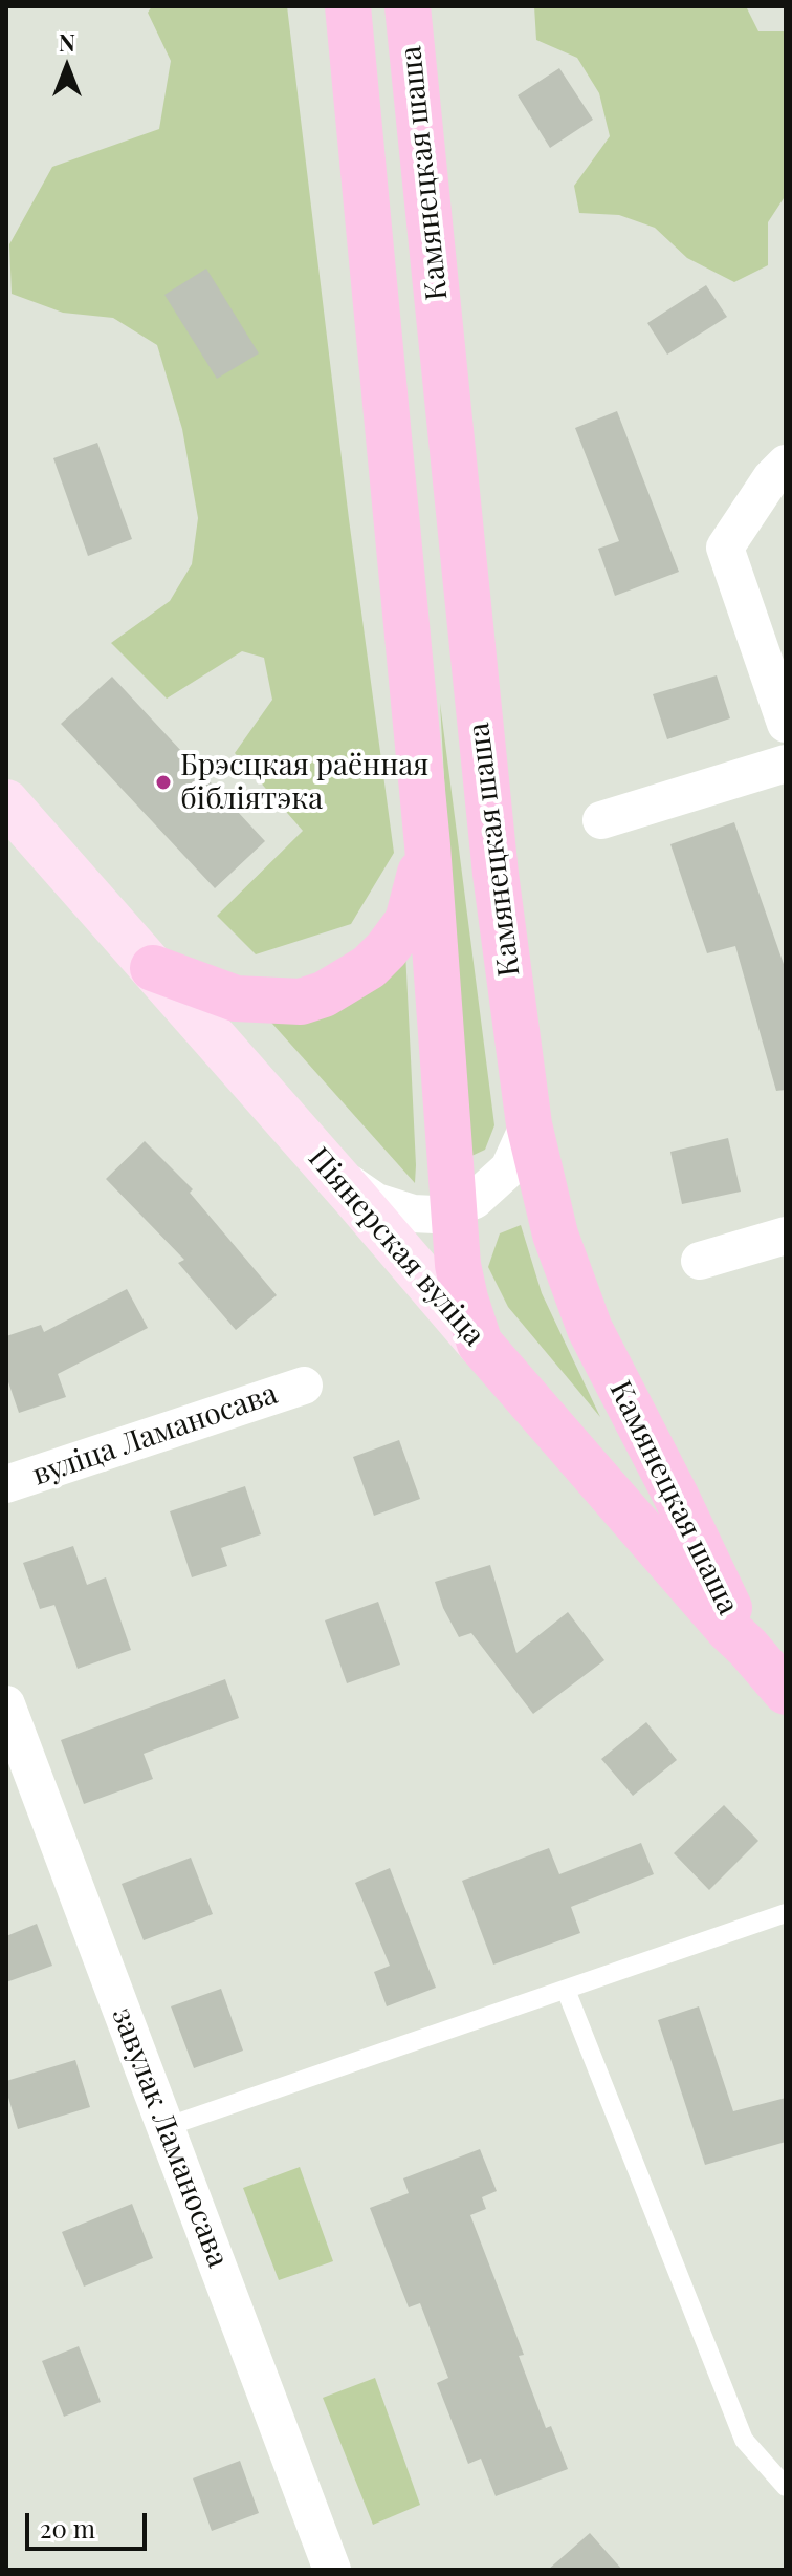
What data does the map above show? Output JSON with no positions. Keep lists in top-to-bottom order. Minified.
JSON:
{"streets":{"main road":["Камянецкая шаша","Піянерская вуліца"],"street":["вуліца Ламаносава","завулак Ламаносава"]},"crossings":[["Камянецкая шаша","Піянерская вуліца"]],"places":["Брэсцкая раённая бібліятэка"],"scale_bar":"20 m","north":"top"}
